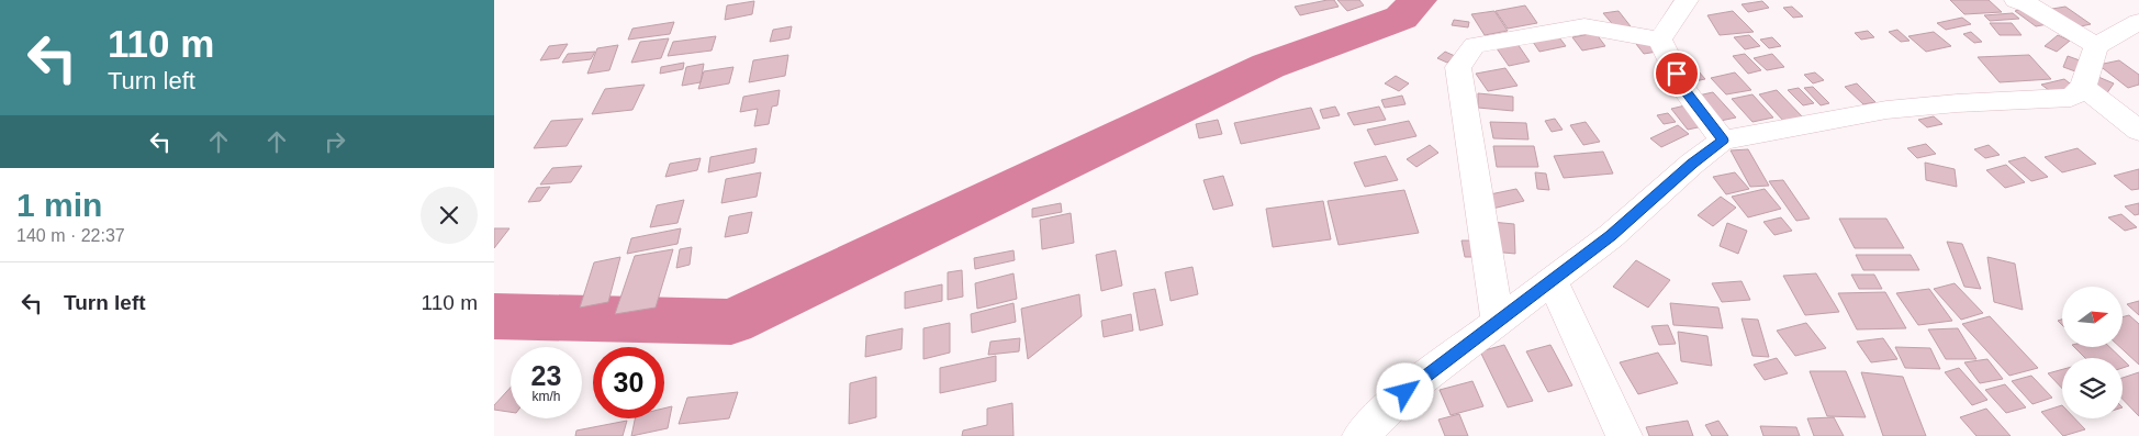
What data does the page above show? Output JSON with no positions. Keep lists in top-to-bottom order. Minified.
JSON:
{"north":"right","page":{"turn":["110 m","Turn left"],"heading":["1 min","140 m · 22:37"],"list":[{"name":"Turn left","value":"110 m"}],"speed":"23 km/h","limit":"30"}}
